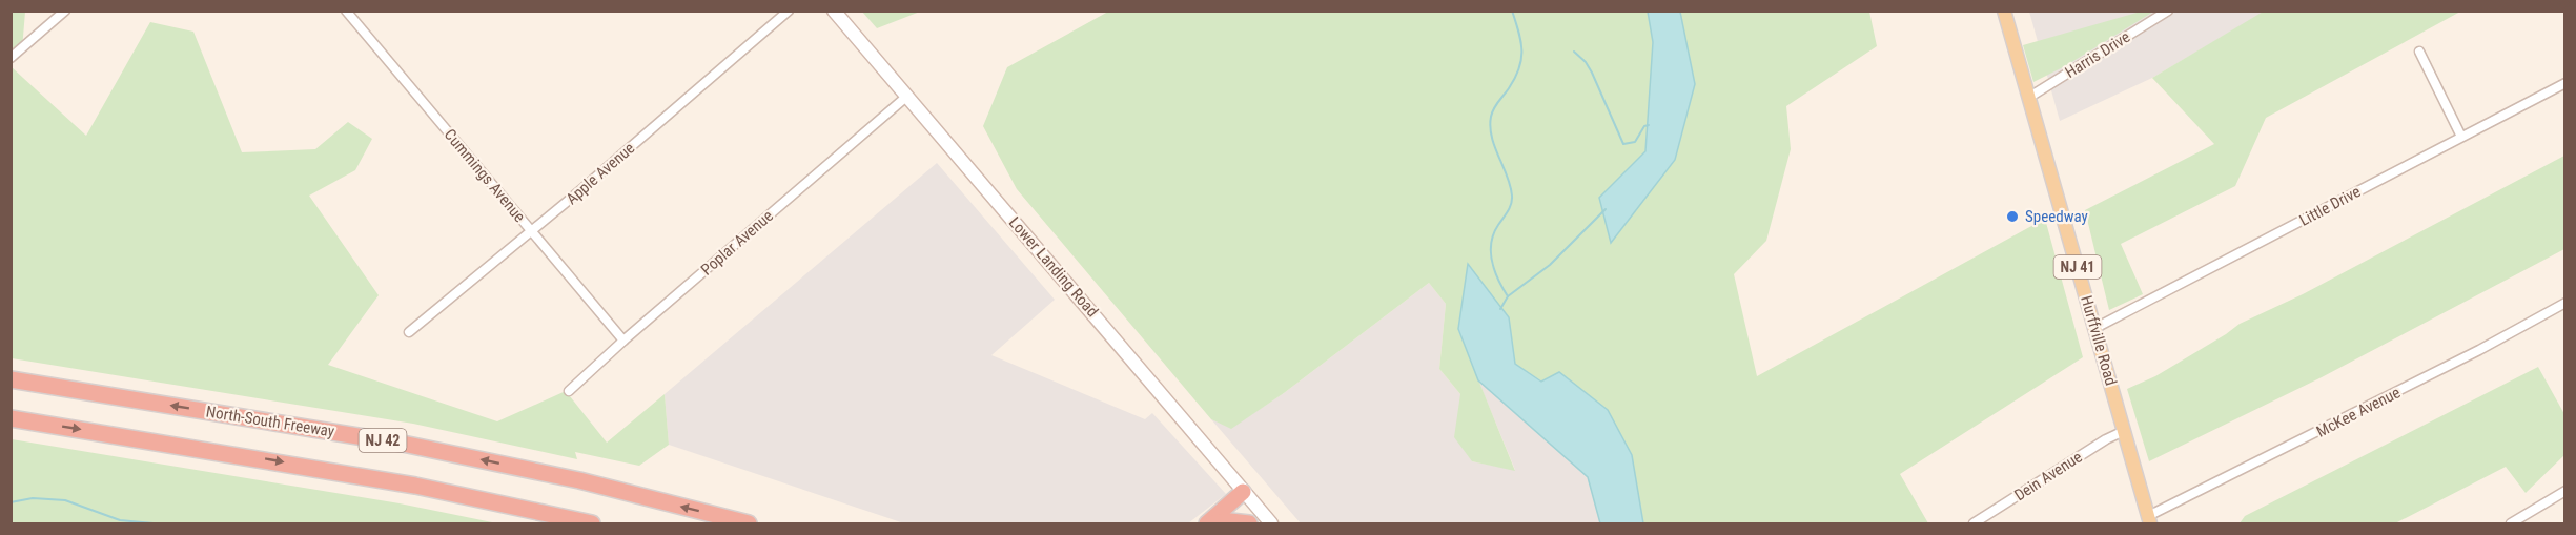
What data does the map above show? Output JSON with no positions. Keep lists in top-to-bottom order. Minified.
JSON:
{"streets":{"highway":["North-South Freeway","NJ 42"],"main road":["Lower Landing Road","NJ 41","Hurffville Road"],"street":["Harris Drive","Apple Avenue","Cummings Avenue","Little Drive","Poplar Avenue","McKee Avenue","Dein Avenue"]},"crossings":[["Harris Drive","Hurffville Road"],["Apple Avenue","Cummings Avenue"],["Cummings Avenue","Poplar Avenue"],["Little Drive","Hurffville Road"],["Poplar Avenue","Lower Landing Road"],["Hurffville Road","McKee Avenue"],["Hurffville Road","Dein Avenue"]],"places":["Speedway"]}
